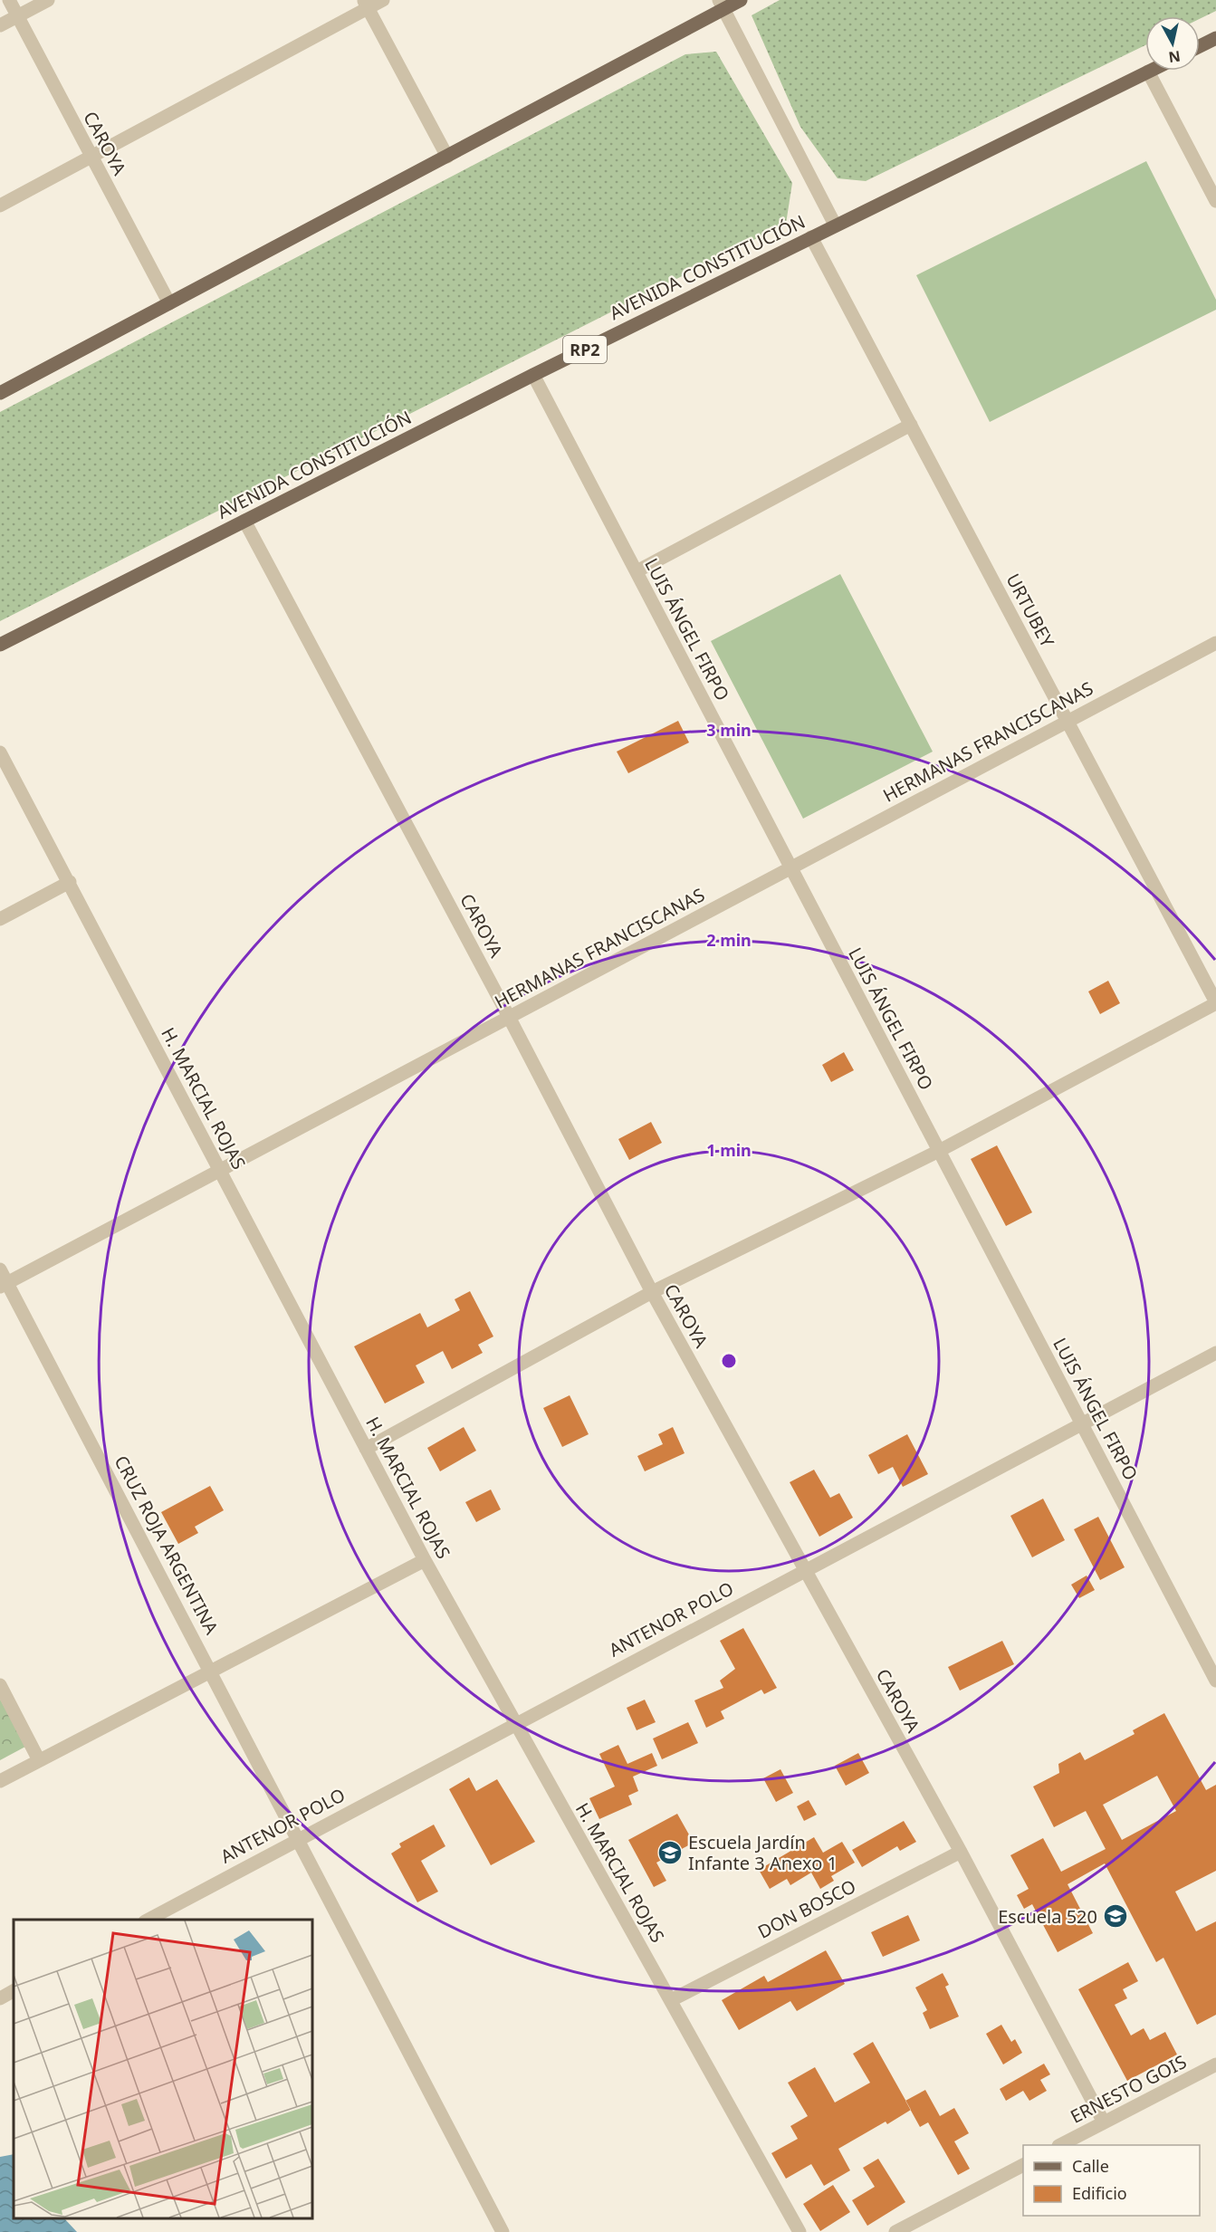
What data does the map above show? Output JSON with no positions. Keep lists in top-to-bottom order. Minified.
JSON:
{"streets":{"main road":["AVENIDA CONSTITUCIÓN","RP2"],"street":["CAROYA","URTUBEY","LUIS ÁNGEL FIRPO","HERMANAS FRANCISCANAS","H. MARCIAL ROJAS","CRUZ ROJA ARGENTINA","ANTENOR POLO","DON BOSCO","ERNESTO GOIS"]},"crossings":[["CAROYA","AVENIDA CONSTITUCIÓN"],["CAROYA","HERMANAS FRANCISCANAS"],["CAROYA","ANTENOR POLO"],["CAROYA","DON BOSCO"],["CAROYA","ERNESTO GOIS"],["AVENIDA CONSTITUCIÓN","URTUBEY"],["AVENIDA CONSTITUCIÓN","LUIS ÁNGEL FIRPO"],["URTUBEY","HERMANAS FRANCISCANAS"],["LUIS ÁNGEL FIRPO","HERMANAS FRANCISCANAS"],["LUIS ÁNGEL FIRPO","ANTENOR POLO"],["HERMANAS FRANCISCANAS","H. MARCIAL ROJAS"],["HERMANAS FRANCISCANAS","CRUZ ROJA ARGENTINA"],["H. MARCIAL ROJAS","ANTENOR POLO"],["H. MARCIAL ROJAS","DON BOSCO"],["CRUZ ROJA ARGENTINA","ANTENOR POLO"]],"places":{"school or university":["Escuela Jardín Infante 3 Anexo 1","Escuela 520"]},"legend":["Calle","Edificio"],"north":"bottom","rings":["3 min","2 min","1 min"]}
